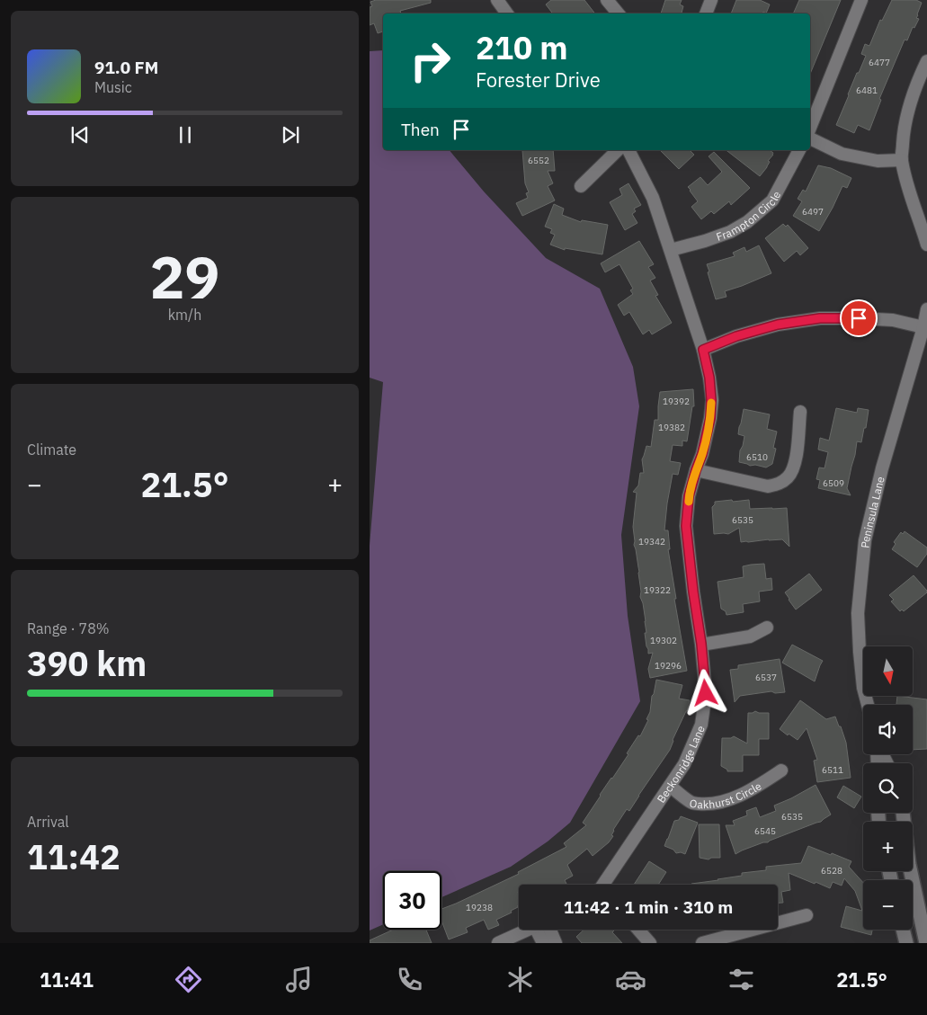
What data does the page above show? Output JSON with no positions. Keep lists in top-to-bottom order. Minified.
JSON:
{"streets":{"street":["Frampton Circle","Peninsula Lane","Beckonridge Lane","Oakhurst Circle"]},"crossings":[["Beckonridge Lane","Oakhurst Circle"]],"house_numbers":["6477","6481","6552","6497","19392","19382","6510","6509","6535","19342","19322","19302","19296","6537","6511","6535","6545","6528","19238"],"north":"bottom","page":{"turn":["210 m","Forester Drive"],"song":["91.0 FM","Music"],"then":"Then","tile":[["29","km/h"],"Climate",["Range · 78%","390 km"],["Arrival","11:42"]],"heat":["−","21.5°","+"],"map_buttons":["+","−"],"limit":"30","trip":"11:42 · 1 min · 310 m","tabs":["11:41","21.5°"]}}
